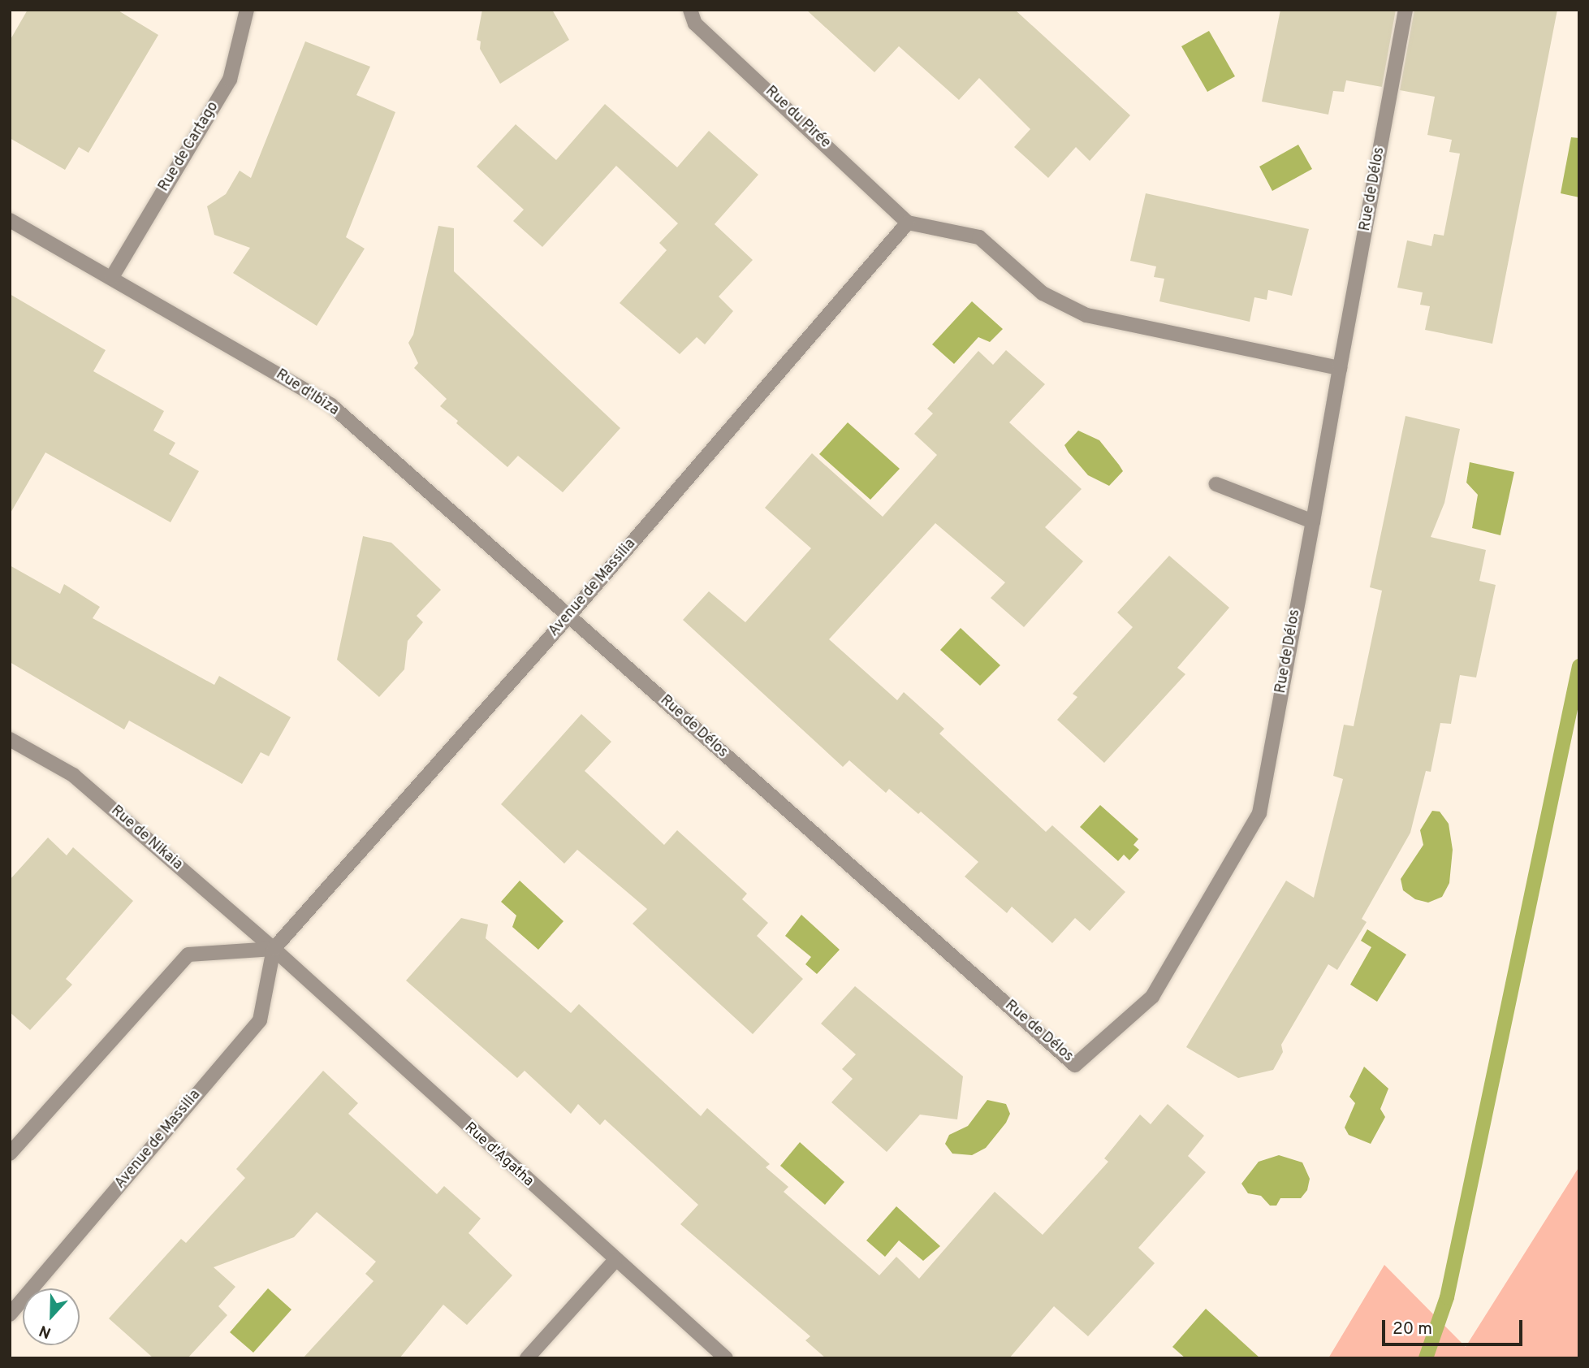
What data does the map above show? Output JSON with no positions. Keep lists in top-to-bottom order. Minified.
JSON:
{"streets":{"street":["Rue du Pirée","Rue de Cartago","Rue de Délos","Rue d'Ibiza","Avenue de Massilia","Rue de Nikaia","Rue d'Agatha"]},"crossings":[["Rue du Pirée","Avenue de Massilia"],["Rue de Cartago","Rue d'Ibiza"],["Rue de Délos","Rue d'Ibiza"],["Rue de Délos","Avenue de Massilia"],["Rue d'Ibiza","Avenue de Massilia"],["Avenue de Massilia","Rue de Nikaia"],["Avenue de Massilia","Rue d'Agatha"],["Rue de Nikaia","Rue d'Agatha"]],"scale_bar":"20 m","north":"bottom"}
